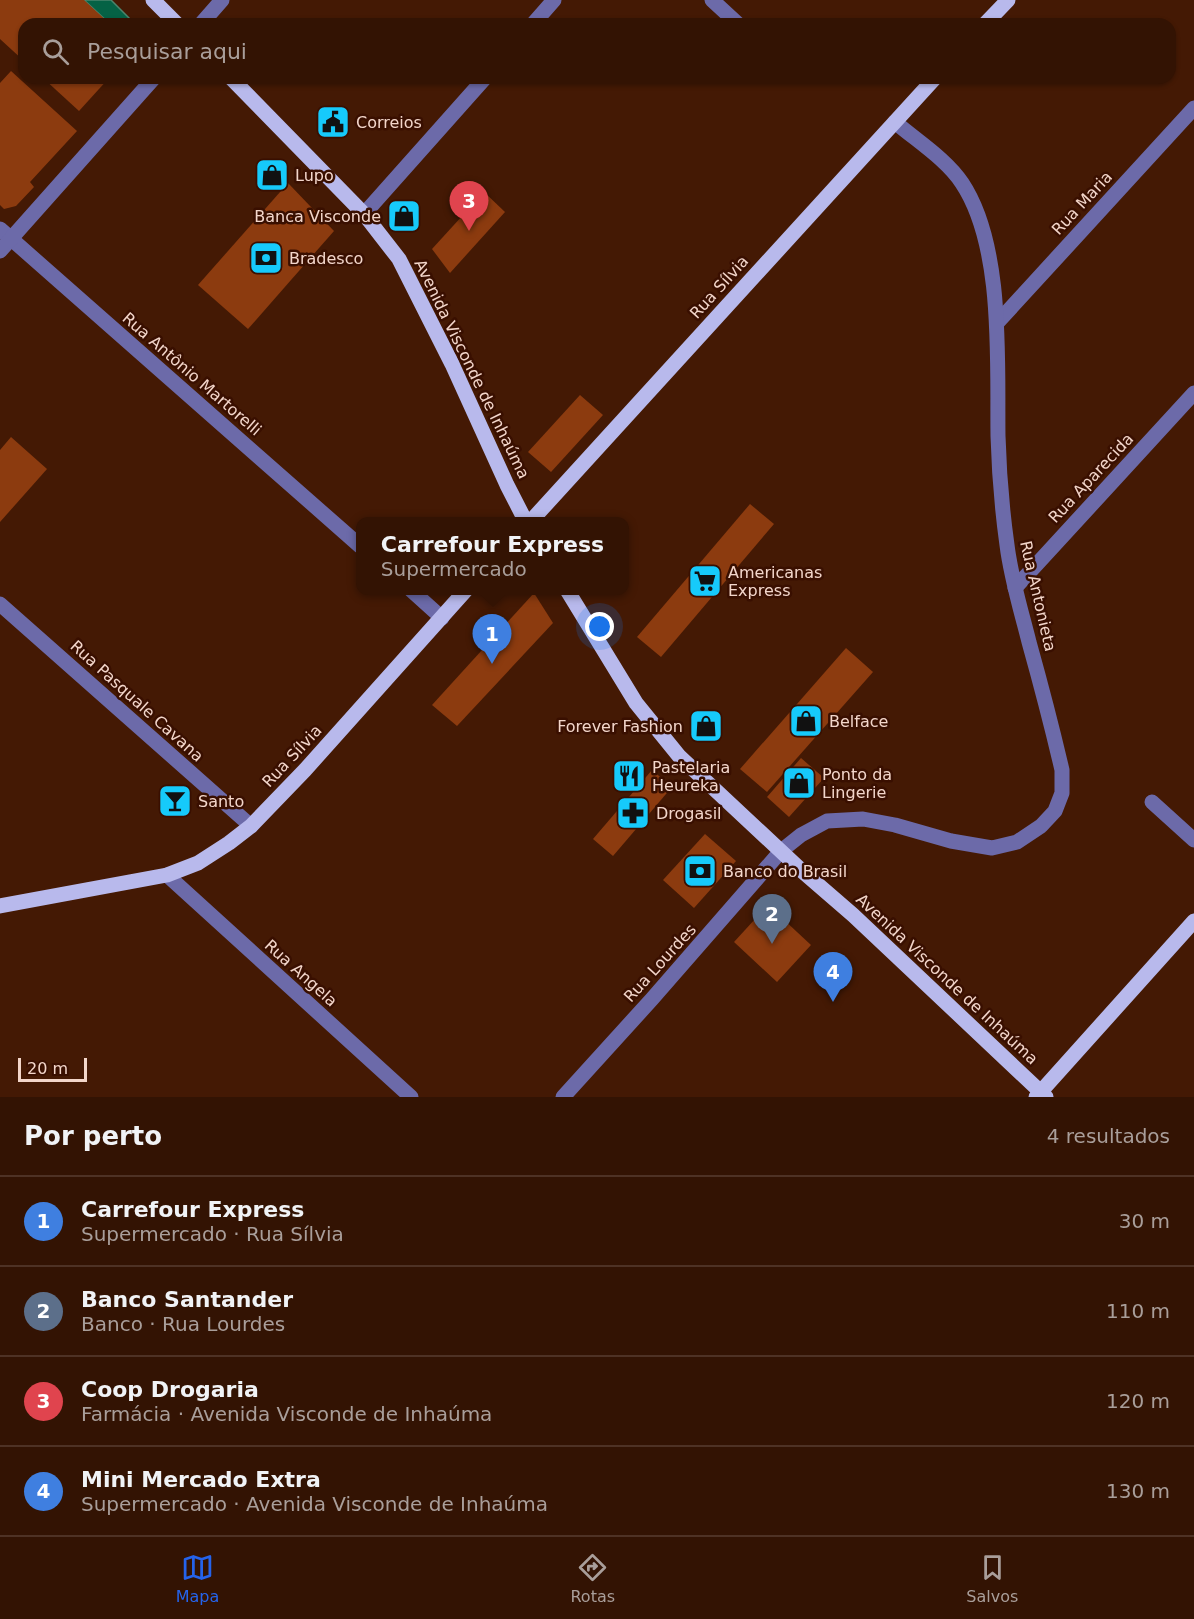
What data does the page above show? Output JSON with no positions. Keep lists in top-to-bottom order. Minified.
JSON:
{"streets":{"main road":["Rua Sílvia","Avenida Visconde de Inhaúma"],"street":["Rua Maria","Rua Antônio Martorelli","Rua Aparecida","Rua Antonieta","Rua Pasquale Cavana","Rua Lourdes","Rua Angela"]},"crossings":[["Rua Maria","Rua Antonieta"],["Rua Sílvia","Rua Antonieta"],["Rua Sílvia","Rua Pasquale Cavana"],["Rua Sílvia","Rua Angela"],["Avenida Visconde de Inhaúma","Rua Antonieta"],["Avenida Visconde de Inhaúma","Rua Lourdes"],["Rua Aparecida","Rua Antonieta"],["Rua Antonieta","Rua Lourdes"]],"places":{"public building":["Correios"],"shop":["Lupo","Banca Visconde","Belface","Forever Fashion","Ponto da Lingerie"],"bank":["Bradesco","Banco do Brasil"],"supermarket":["Americanas Express"],"restaurant":["Pastelaria Heureka"],"bar":["Santo"],"pharmacy":["Drogasil"]},"scale_bar":"20 m","page":{"search":"Pesquisar aqui","pins":["3","1","2","4"],"popup":["Carrefour Express","Supermercado"],"scale":"20 m","heading":["Por perto","4 resultados"],"list":[{"mark":"1","name":"Carrefour Express","note":"Supermercado · Rua Sílvia","value":"30 m"},{"mark":"2","name":"Banco Santander","note":"Banco · Rua Lourdes","value":"110 m"},{"mark":"3","name":"Coop Drogaria","note":"Farmácia · Avenida Visconde de Inhaúma","value":"120 m"},{"mark":"4","name":"Mini Mercado Extra","note":"Supermercado · Avenida Visconde de Inhaúma","value":"130 m"}],"nav":["Mapa","Rotas","Salvos"]}}
